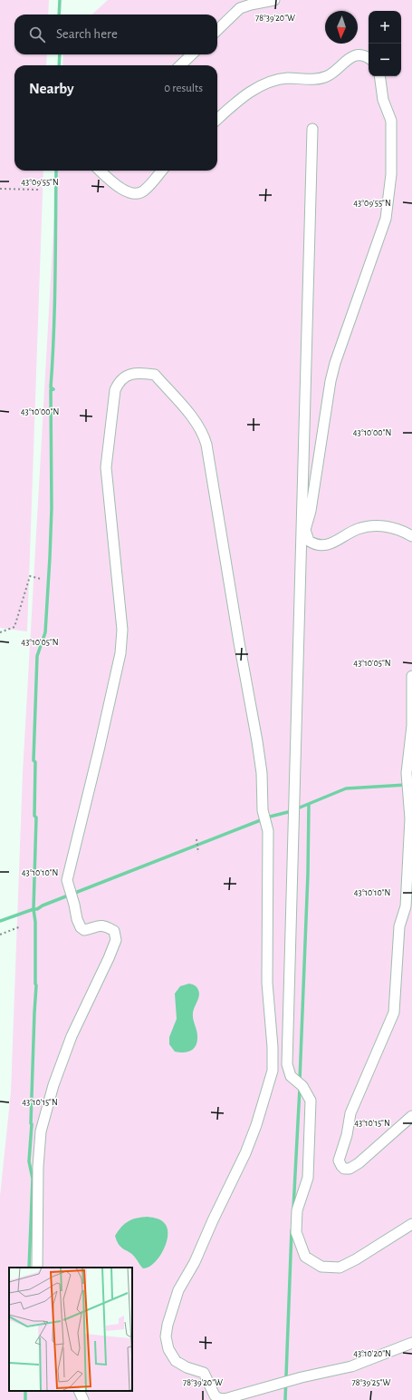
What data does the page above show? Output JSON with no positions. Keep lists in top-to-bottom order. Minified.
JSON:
{"north":"bottom","page":{"map_buttons":["+","−"],"search":"Search here","heading":["Nearby","0 results"]},"coordinates":["78°39'20\"W","43°09'55\"N","43°10'00\"N","43°10'05\"N","43°10'10\"N","43°10'15\"N","43°10'20\"N","78°39'25\"W"]}
